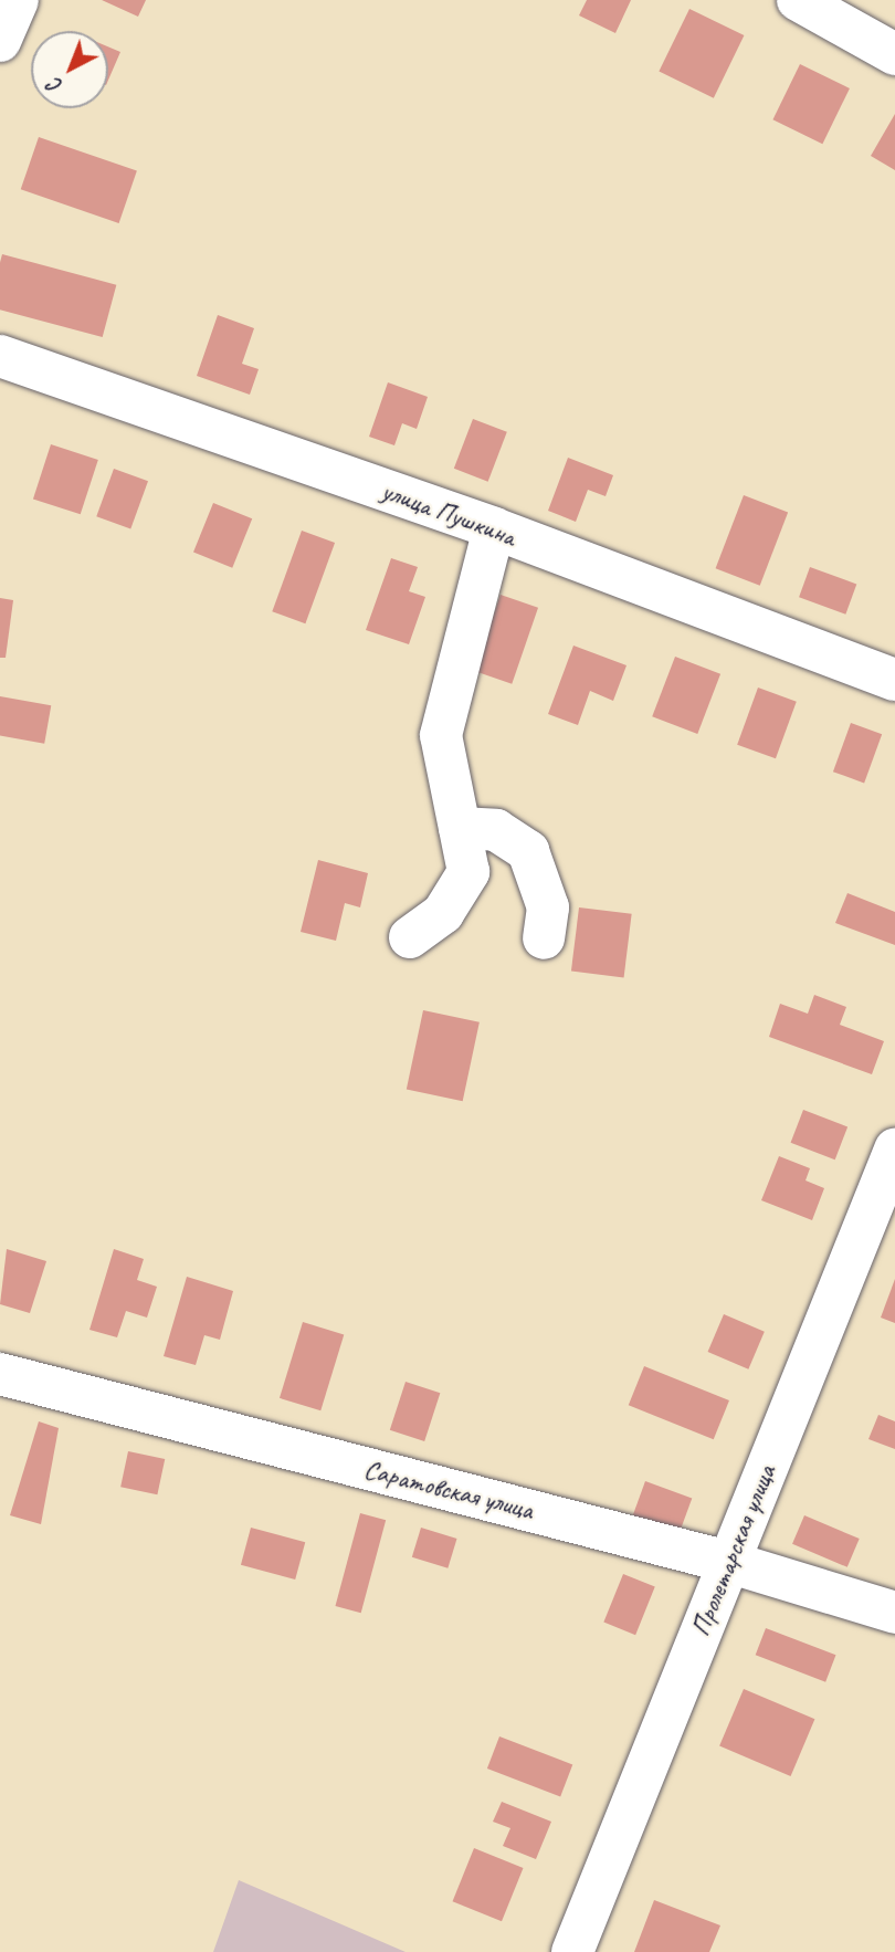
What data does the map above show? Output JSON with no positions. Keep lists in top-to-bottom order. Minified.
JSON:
{"streets":{"street":["улица Пушкина","Саратовская улица","Пролетарская улица"]},"crossings":[["Саратовская улица","Пролетарская улица"]],"north":"bottom left"}
